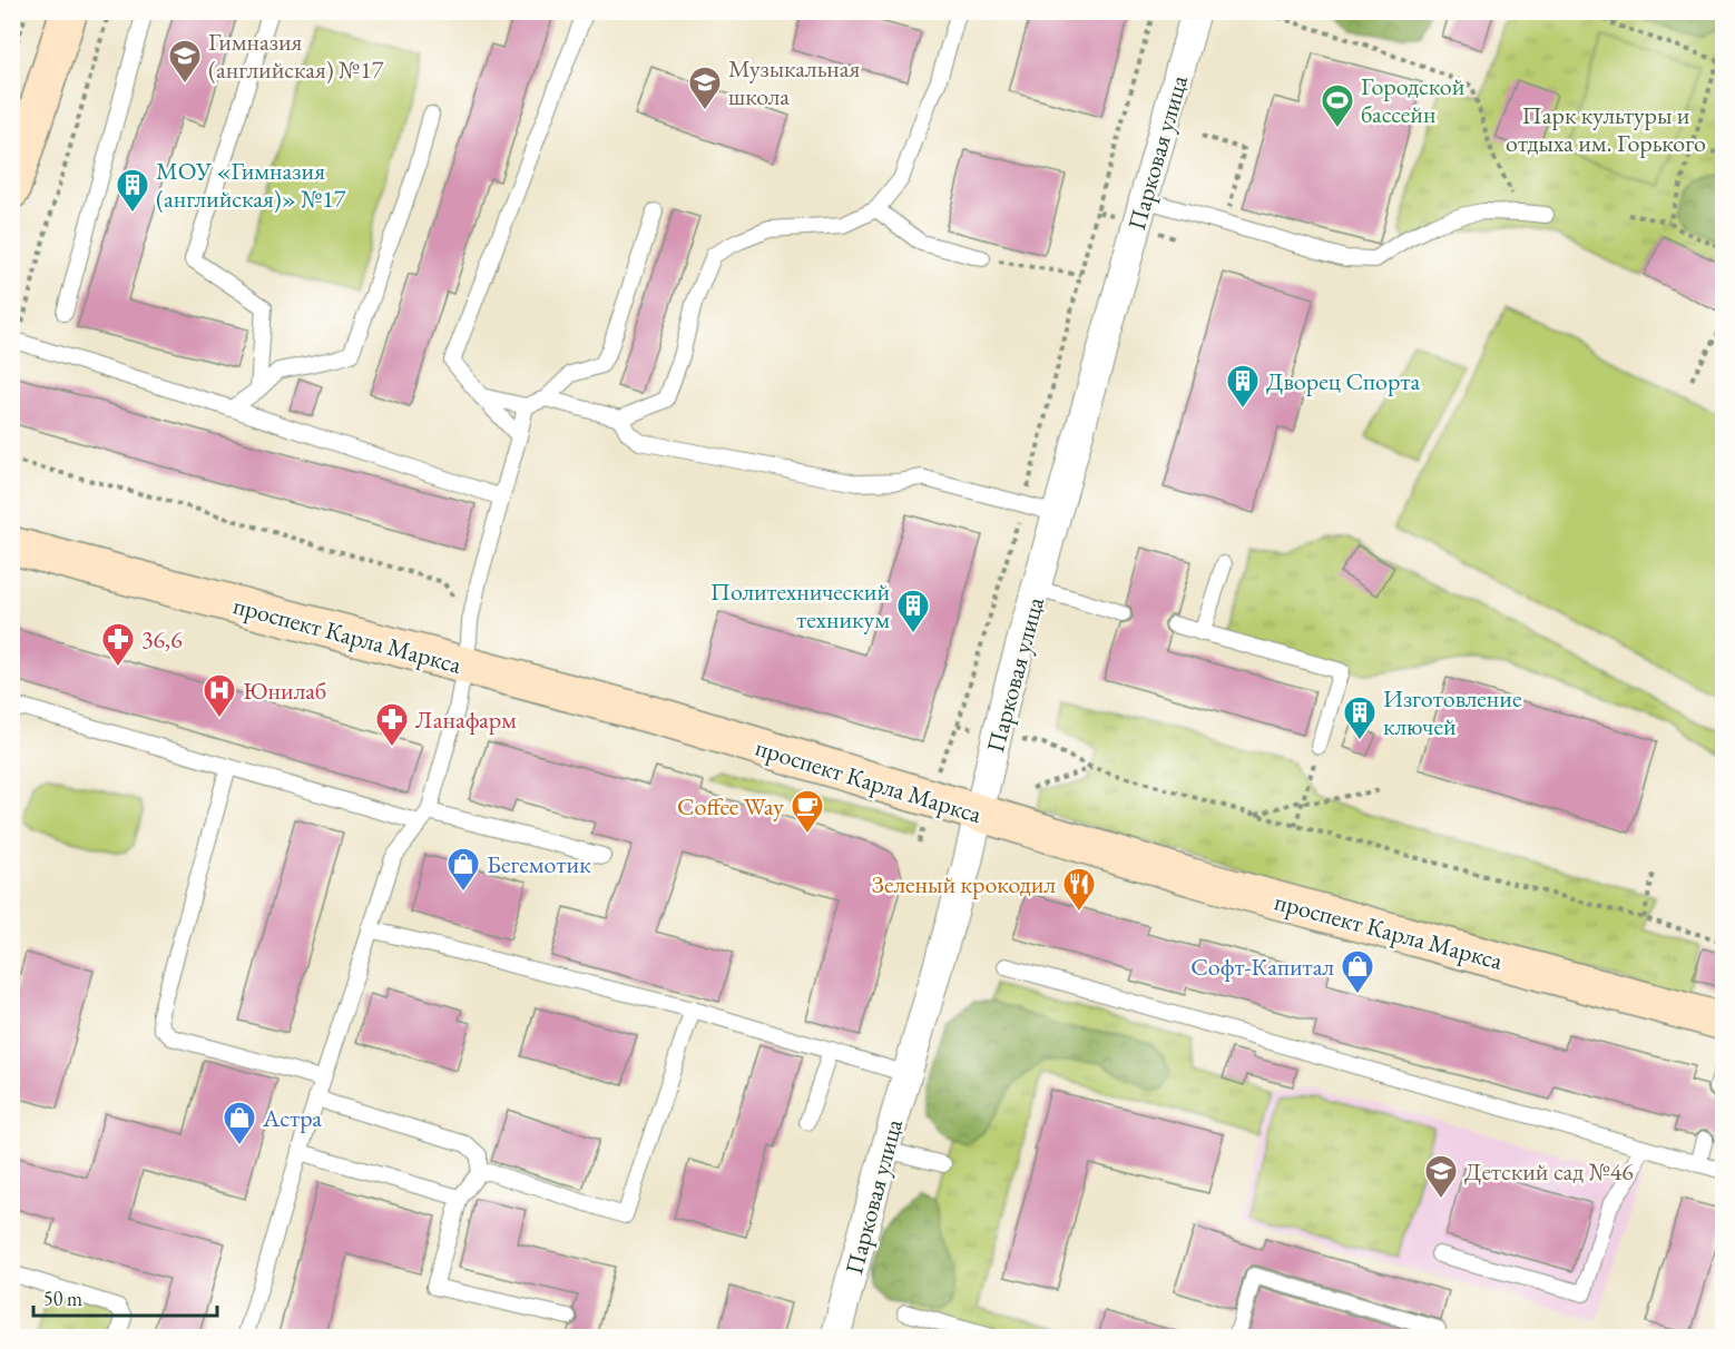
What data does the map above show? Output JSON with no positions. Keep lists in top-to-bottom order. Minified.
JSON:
{"streets":{"street":["Парковая улица","проспект Карла Маркса"]},"crossings":[["Парковая улица","проспект Карла Маркса"]],"parks":["Парк культуры и отдыха им. Горького"],"places":{"school or university":["Гимназия (английская) №17","Музыкальная школа","Детский сад №46"],"sports":["Городской бассейн"],"building":["МОУ «Гимназия (английская)» №17","Дворец Спорта","Политехнический техникум","Изготовление ключей"],"pharmacy":["36,6","Ланафарм"],"hospital":["Юнилаб"],"cafe":["Coffee Way"],"shop":["Бегемотик","Софт-Капитал","Астра"],"restaurant":["Зеленый крокодил"]},"scale_bar":"50 m"}
